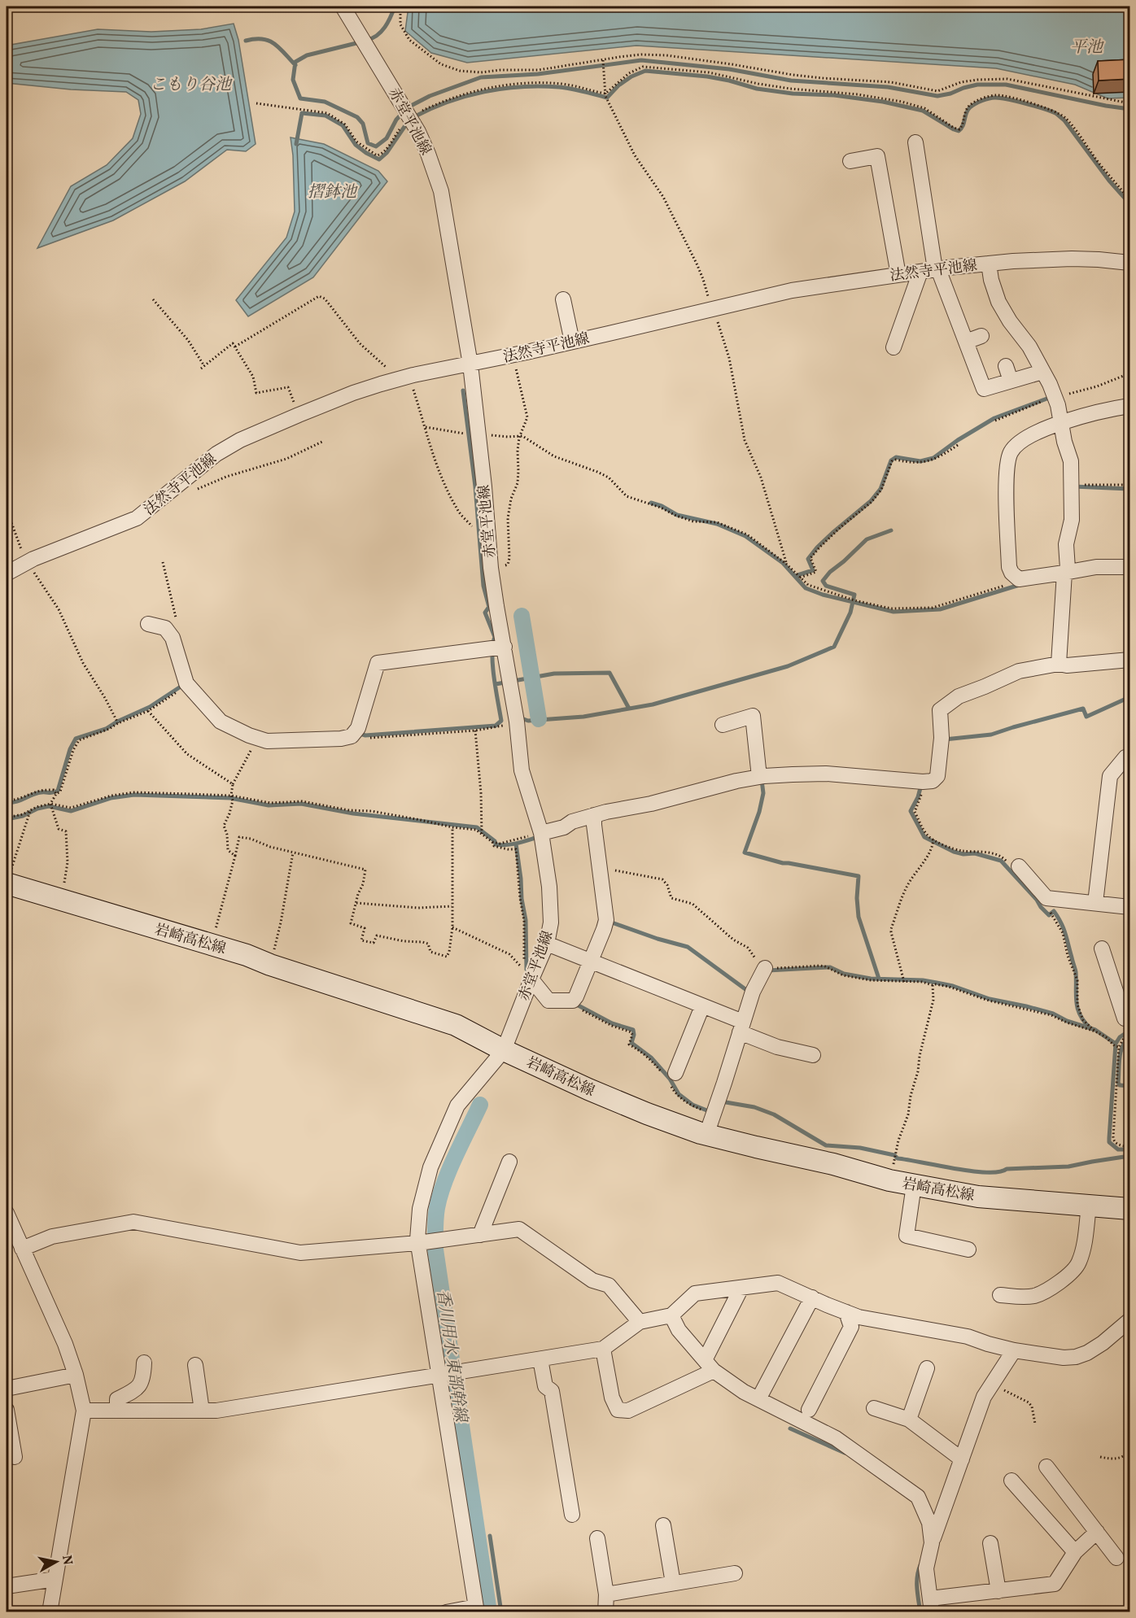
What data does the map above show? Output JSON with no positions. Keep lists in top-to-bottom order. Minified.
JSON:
{"streets":{"main road":["岩崎高松線"],"street":["赤堂平池線","法然寺平池線"]},"crossings":[["赤堂平池線","法然寺平池線"],["赤堂平池線","岩崎高松線"]],"water":["平池","こもり谷池","摺鉢池","香川用水 東部幹線"],"north":"right"}
